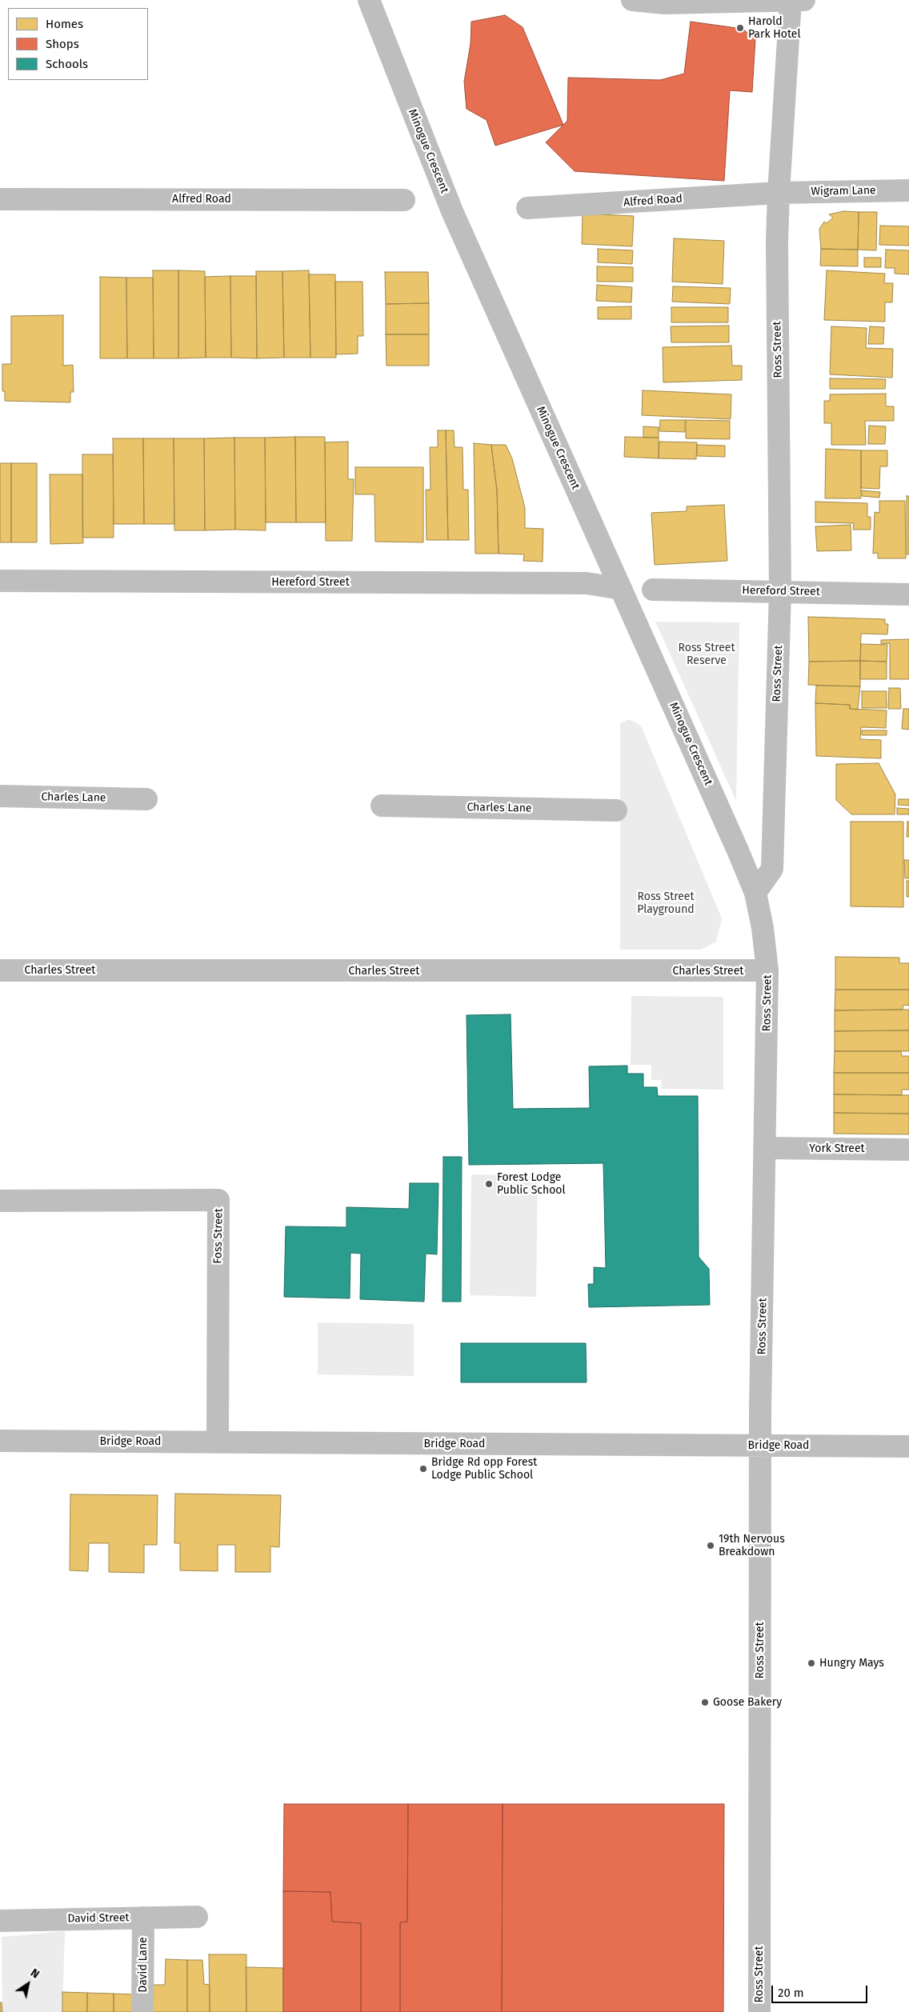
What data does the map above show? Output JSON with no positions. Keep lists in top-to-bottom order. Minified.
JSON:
{"streets":{"street":["Minogue Crescent","Wigram Lane","Alfred Road","Ross Street","Hereford Street","Charles Lane","Charles Street","York Street","Foss Street","Bridge Road","David Street","David Lane"]},"crossings":[["Minogue Crescent","Ross Street"],["Minogue Crescent","Hereford Street"],["Wigram Lane","Alfred Road"],["Wigram Lane","Ross Street"],["Alfred Road","Ross Street"],["Ross Street","Hereford Street"],["Ross Street","Charles Street"],["Ross Street","York Street"],["Ross Street","Bridge Road"],["Foss Street","Bridge Road"],["David Street","David Lane"]],"parks":["Ross Street Reserve","Ross Street Playground"],"places":["Harold Park Hotel","Forest Lodge Public School","Bridge Rd opp Forest Lodge Public School","19th Nervous Breakdown","Hungry Mays","Goose Bakery"],"legend":["Homes","Shops","Schools"],"scale_bar":"20 m","north":"top right"}
